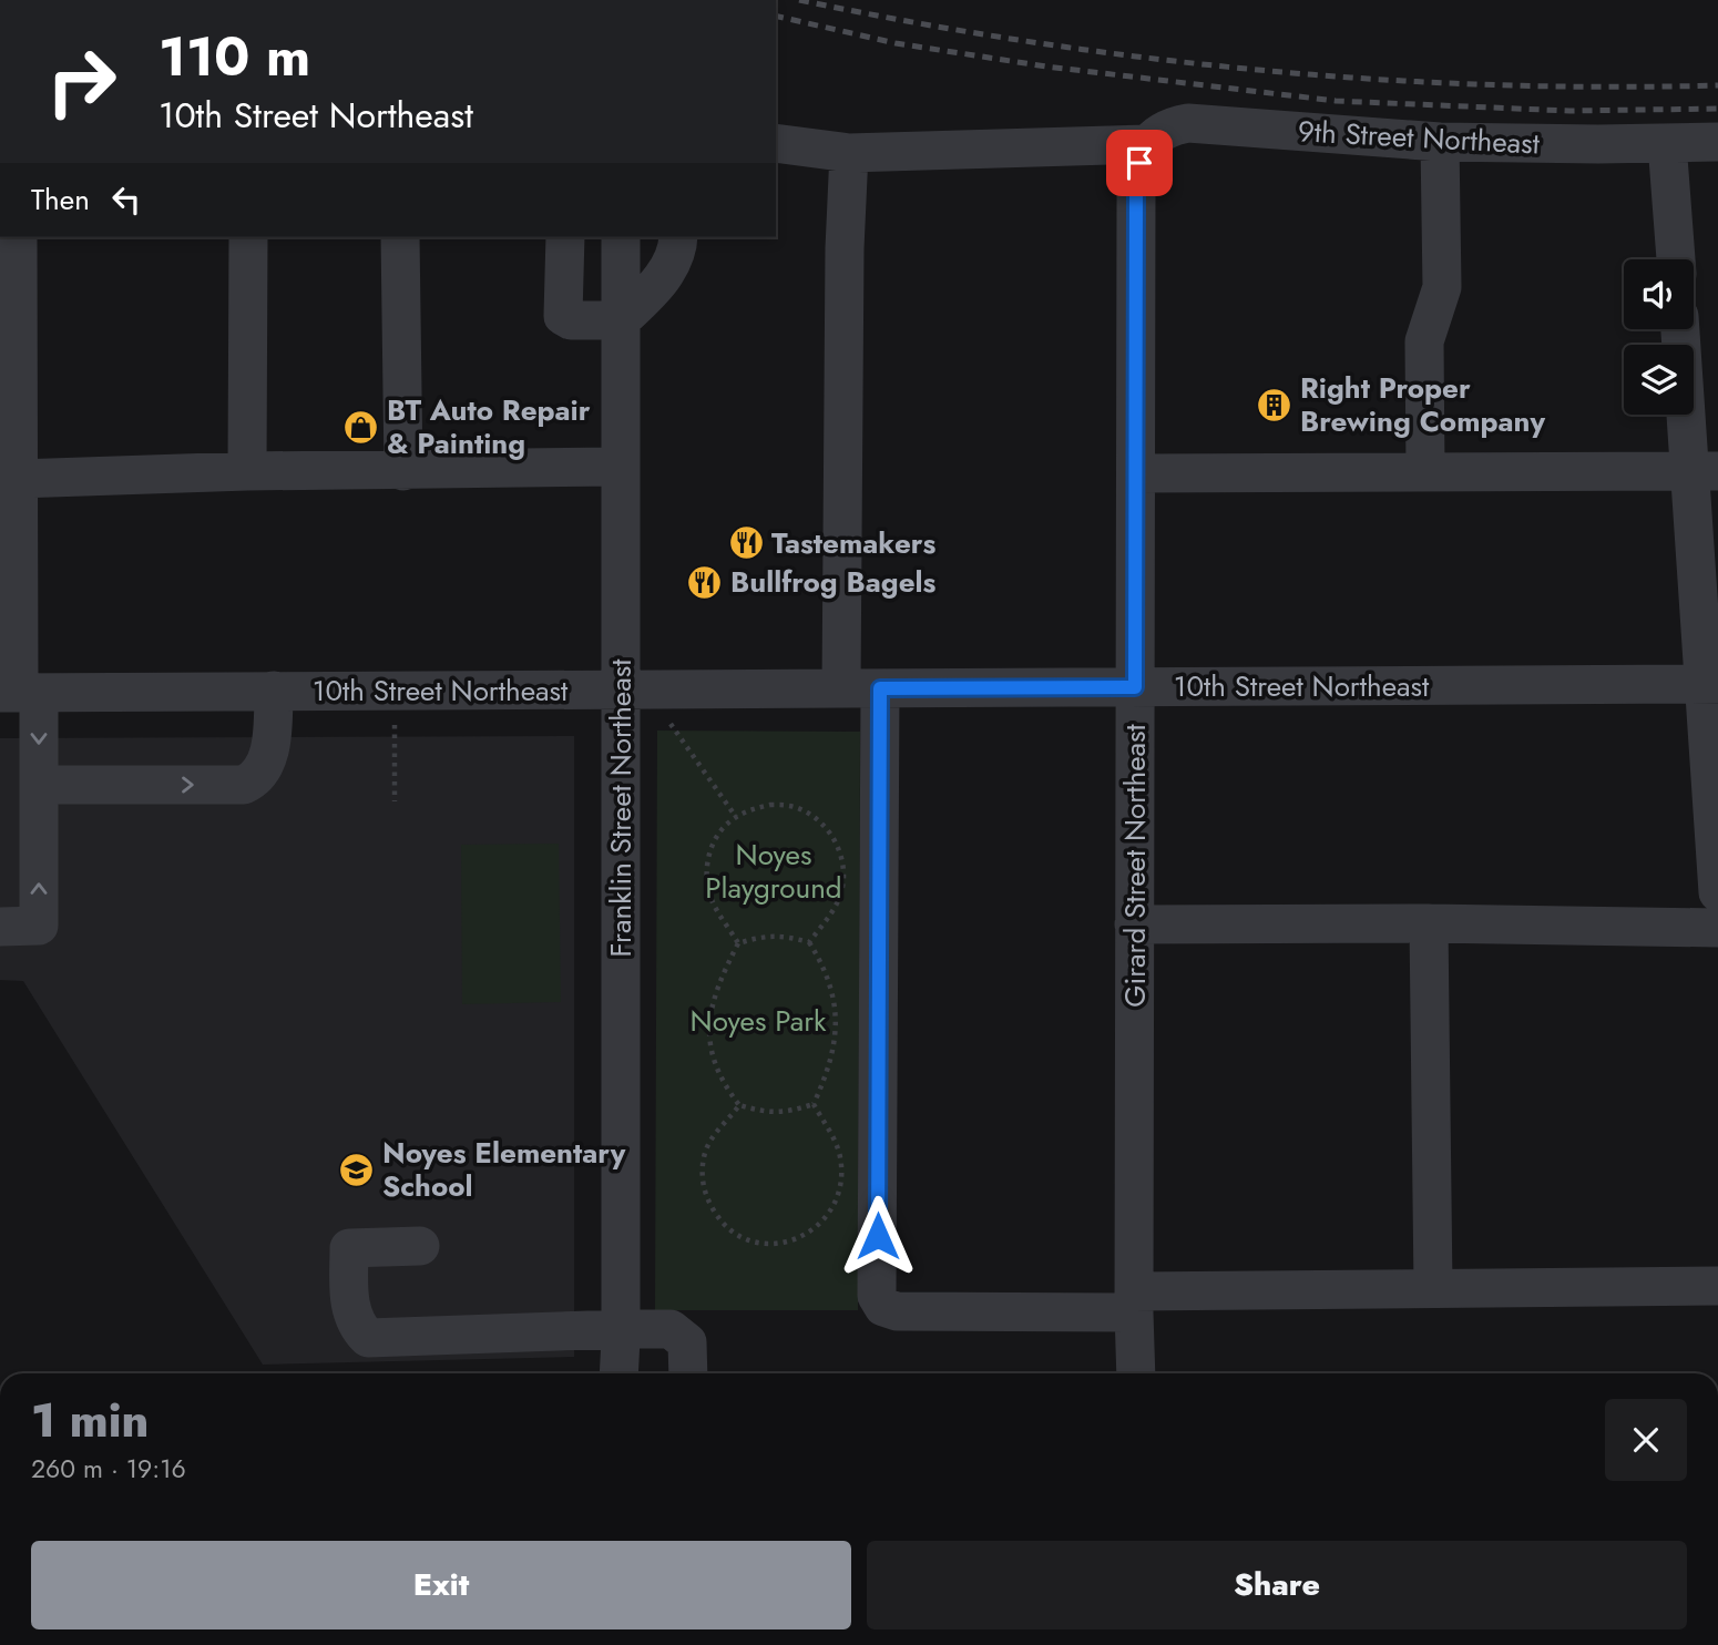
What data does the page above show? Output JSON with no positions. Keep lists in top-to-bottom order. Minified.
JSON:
{"streets":{"street":["9th Street Northeast","10th Street Northeast","Franklin Street Northeast","Girard Street Northeast"]},"crossings":[["9th Street Northeast","Girard Street Northeast"],["10th Street Northeast","Franklin Street Northeast"],["10th Street Northeast","Girard Street Northeast"]],"parks":["Noyes Playground","Noyes Park"],"places":{"building":["Right Proper Brewing Company"],"shop":["BT Auto Repair & Painting"],"restaurant":["Tastemakers","Bullfrog Bagels"],"school or university":["Noyes Elementary School"]},"page":{"turn":["110 m","10th Street Northeast"],"then":"Then","heading":["1 min","260 m · 19:16"],"buttons":["Exit","Share"]}}
